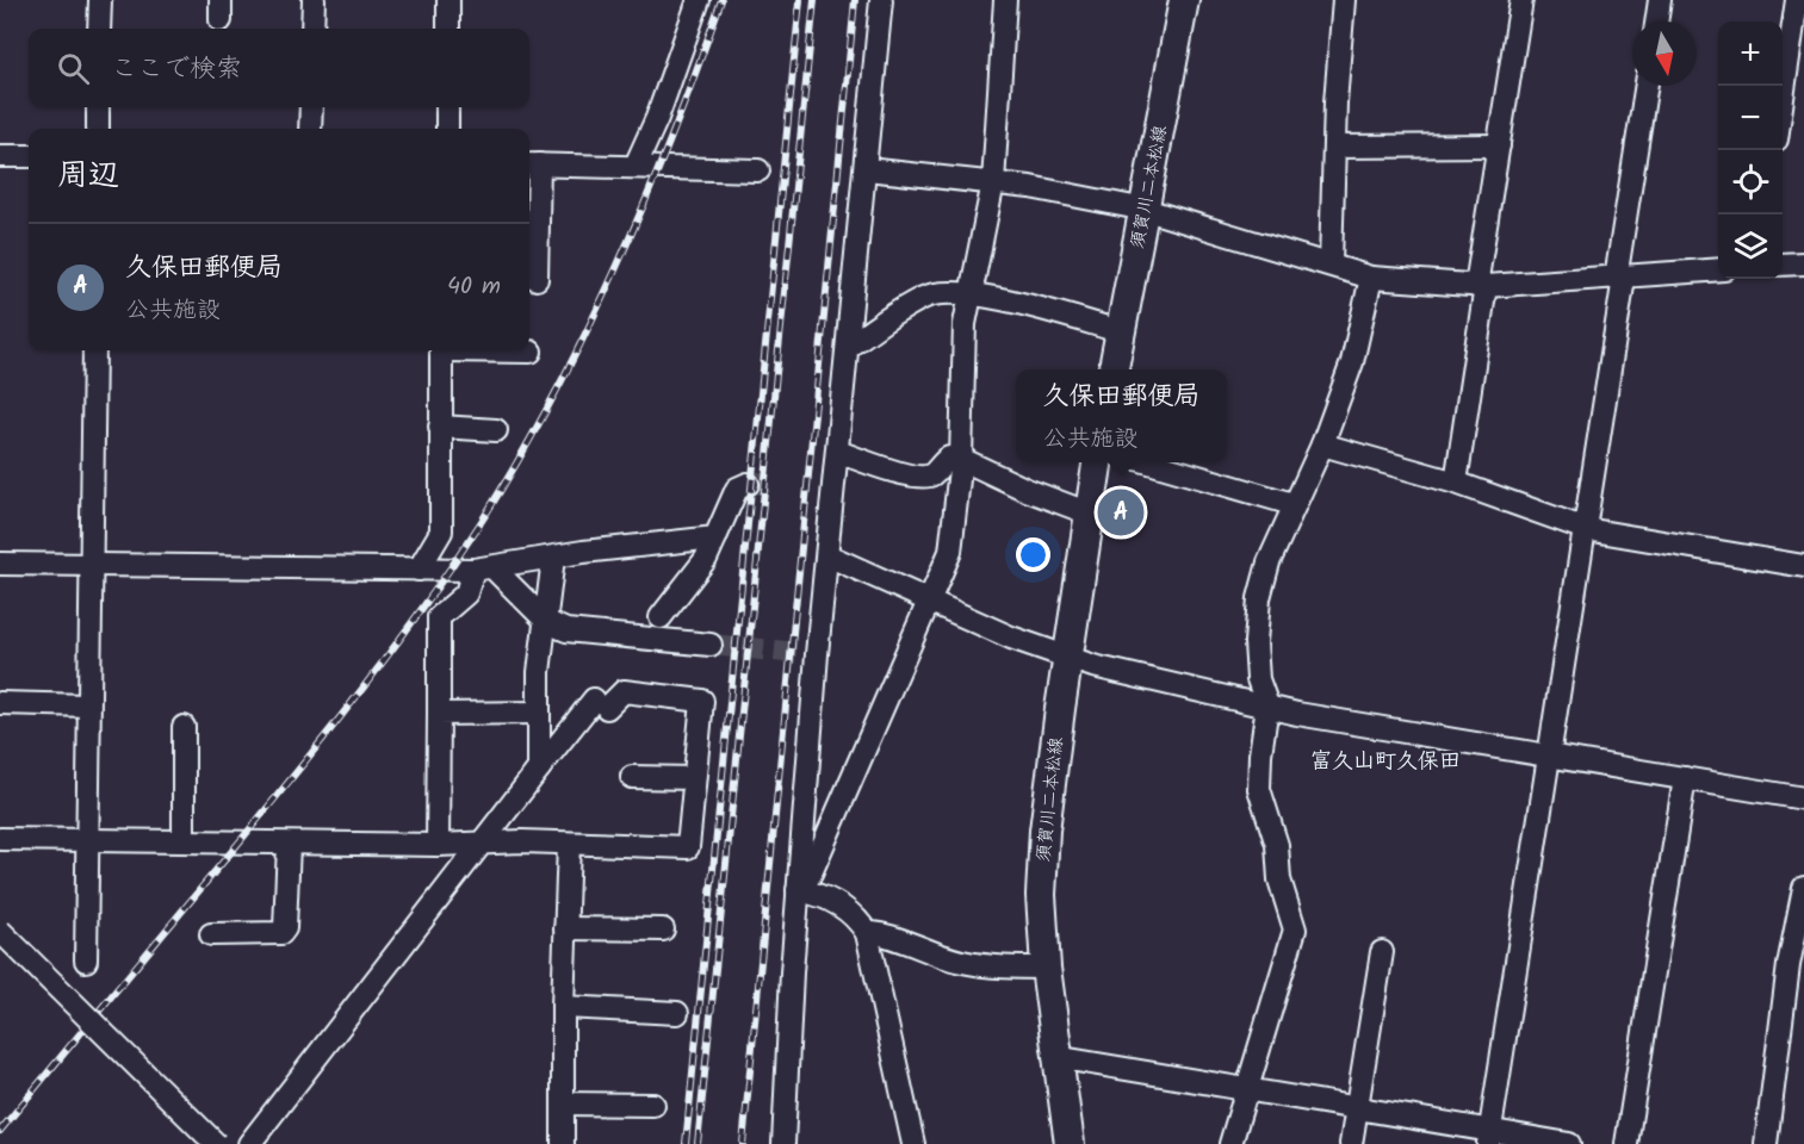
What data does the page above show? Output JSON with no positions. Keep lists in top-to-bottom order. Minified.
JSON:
{"streets":{"main road":["須賀川二本松線"]},"districts":["富久山町久保田"],"north":"bottom","page":{"map_buttons":["+","−"],"search":"ここで検索","heading":"周辺","list":[{"mark":"A","name":"久保田郵便局","note":"公共施設","value":"40 m"}],"popup":["久保田郵便局","公共施設"],"pins":"A"}}
